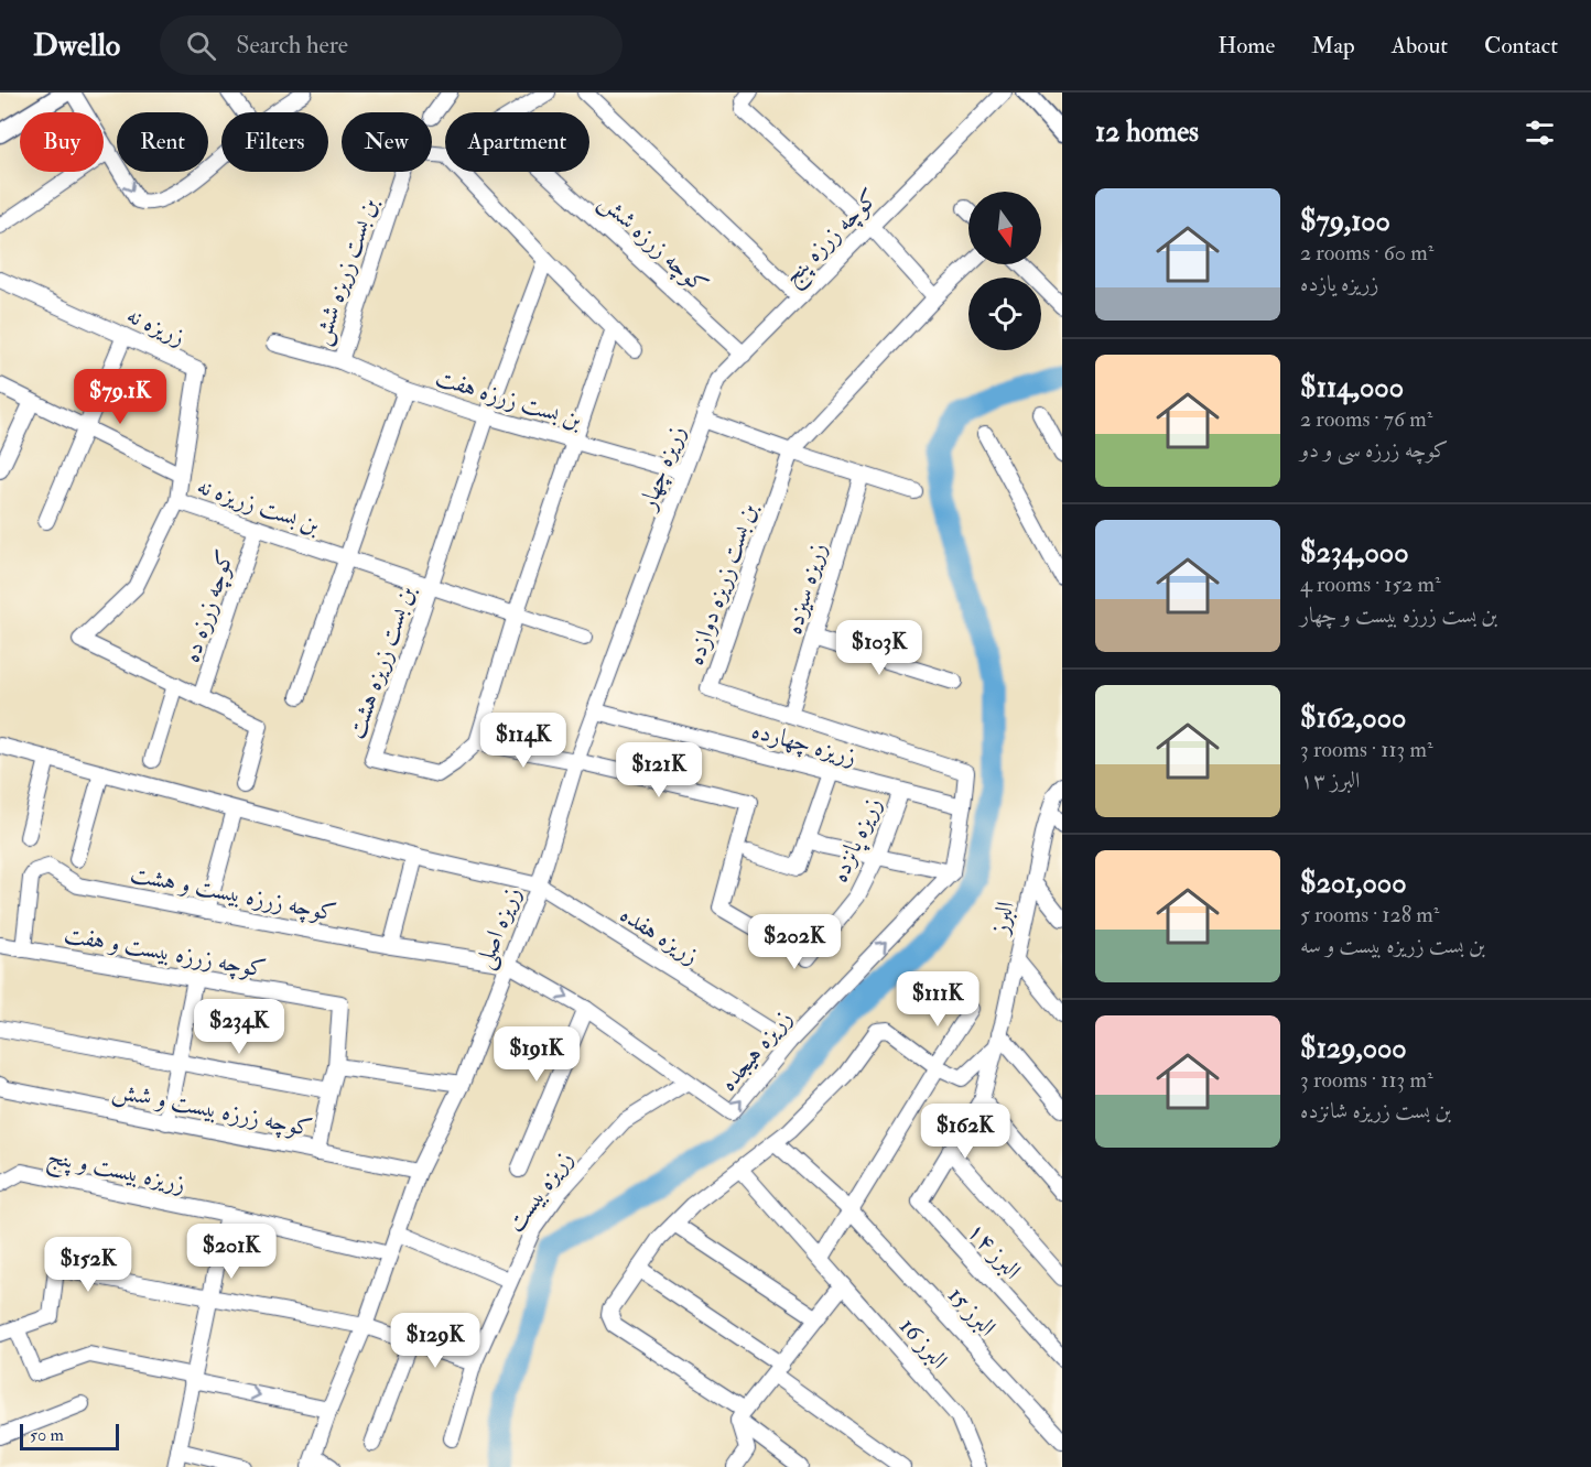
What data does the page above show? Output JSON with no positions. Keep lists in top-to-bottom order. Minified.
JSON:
{"streets":{"street":["کوچه زرزه پنج","کوچه زرزه شش","بن بست زریزه شش","زریزه نه","بن بست زرزه هفت","زریزه چهار","بن بست زریزه نه","بن بست زریزه دوازده","زریزه سیزده","کوچه زرزه ده","بن بست زریزه هشت","زریزه چهارده","زریزه پانزده","کوچه زرزه بیست و هشت","البرز","زریزه اصلی","زریزه هفده","کوچه زرزه بیست و هفت","زریزه هیجده","کوچه زرزه بیست و شش","زریزه بیست و پنج","زریزه بیست","البرز ۱۴","البرز 15","البرز 16"]},"crossings":[["کوچه زرزه پنج","کوچه زرزه شش"],["کوچه زرزه پنج","زریزه چهار"],["بن بست زریزه شش","بن بست زریزه هشت"],["بن بست زرزه هفت","زریزه چهار"],["بن بست زرزه هفت","بن بست زریزه نه"],["بن بست زرزه هفت","بن بست زریزه هشت"],["زریزه چهار","بن بست زریزه دوازده"],["زریزه چهار","زریزه چهارده"],["زریزه چهار","زریزه پانزده"],["زریزه چهار","زریزه اصلی"],["زریزه چهار","زریزه هفده"],["بن بست زریزه نه","کوچه زرزه ده"],["بن بست زریزه نه","بن بست زریزه هشت"],["بن بست زریزه دوازده","زریزه سیزده"],["بن بست زریزه دوازده","زریزه چهارده"],["بن بست زریزه دوازده","زریزه هیجده"],["زریزه چهارده","زریزه پانزده"],["کوچه زرزه بیست و هشت","زریزه اصلی"],["کوچه زرزه بیست و هشت","کوچه زرزه بیست و هفت"],["کوچه زرزه بیست و هشت","زریزه هیجده"],["البرز","البرز ۱۴"],["زریزه اصلی","زریزه هفده"],["زریزه اصلی","زریزه هیجده"],["زریزه اصلی","کوچه زرزه بیست و شش"],["زریزه اصلی","زریزه بیست و پنج"],["زریزه هفده","زریزه هیجده"],["زریزه هیجده","زریزه بیست"]],"one_way":["زریزه هیجده"],"scale_bar":"50 m","north":"bottom","page":{"header":"Dwello","search":"Search here","nav":["Home","Map","About","Contact"],"heading":"12 homes","chip":["Buy","Rent","Filters","New","Apartment"],"list":[{"name":"$79,100","note":"2 rooms · 60 m² · زریزه یازده"},{"name":"$114,000","note":"2 rooms · 76 m² · کوچه زرزه سی و دو"},{"name":"$234,000","note":"4 rooms · 152 m² · بن بست زرزه بیست و چهار"},{"name":"$162,000","note":"3 rooms · 113 m² · البرز ۱۳"},{"name":"$201,000","note":"5 rooms · 128 m² · بن بست زریزه بیست و سه"},{"name":"$129,000","note":"3 rooms · 113 m² · بن بست زریزه شانزده"}],"price":["$79.1K","$103K","$114K","$121K","$202K","$111K","$234K","$191K","$162K","$201K","$152K","$129K"],"scale":"50 m"}}
